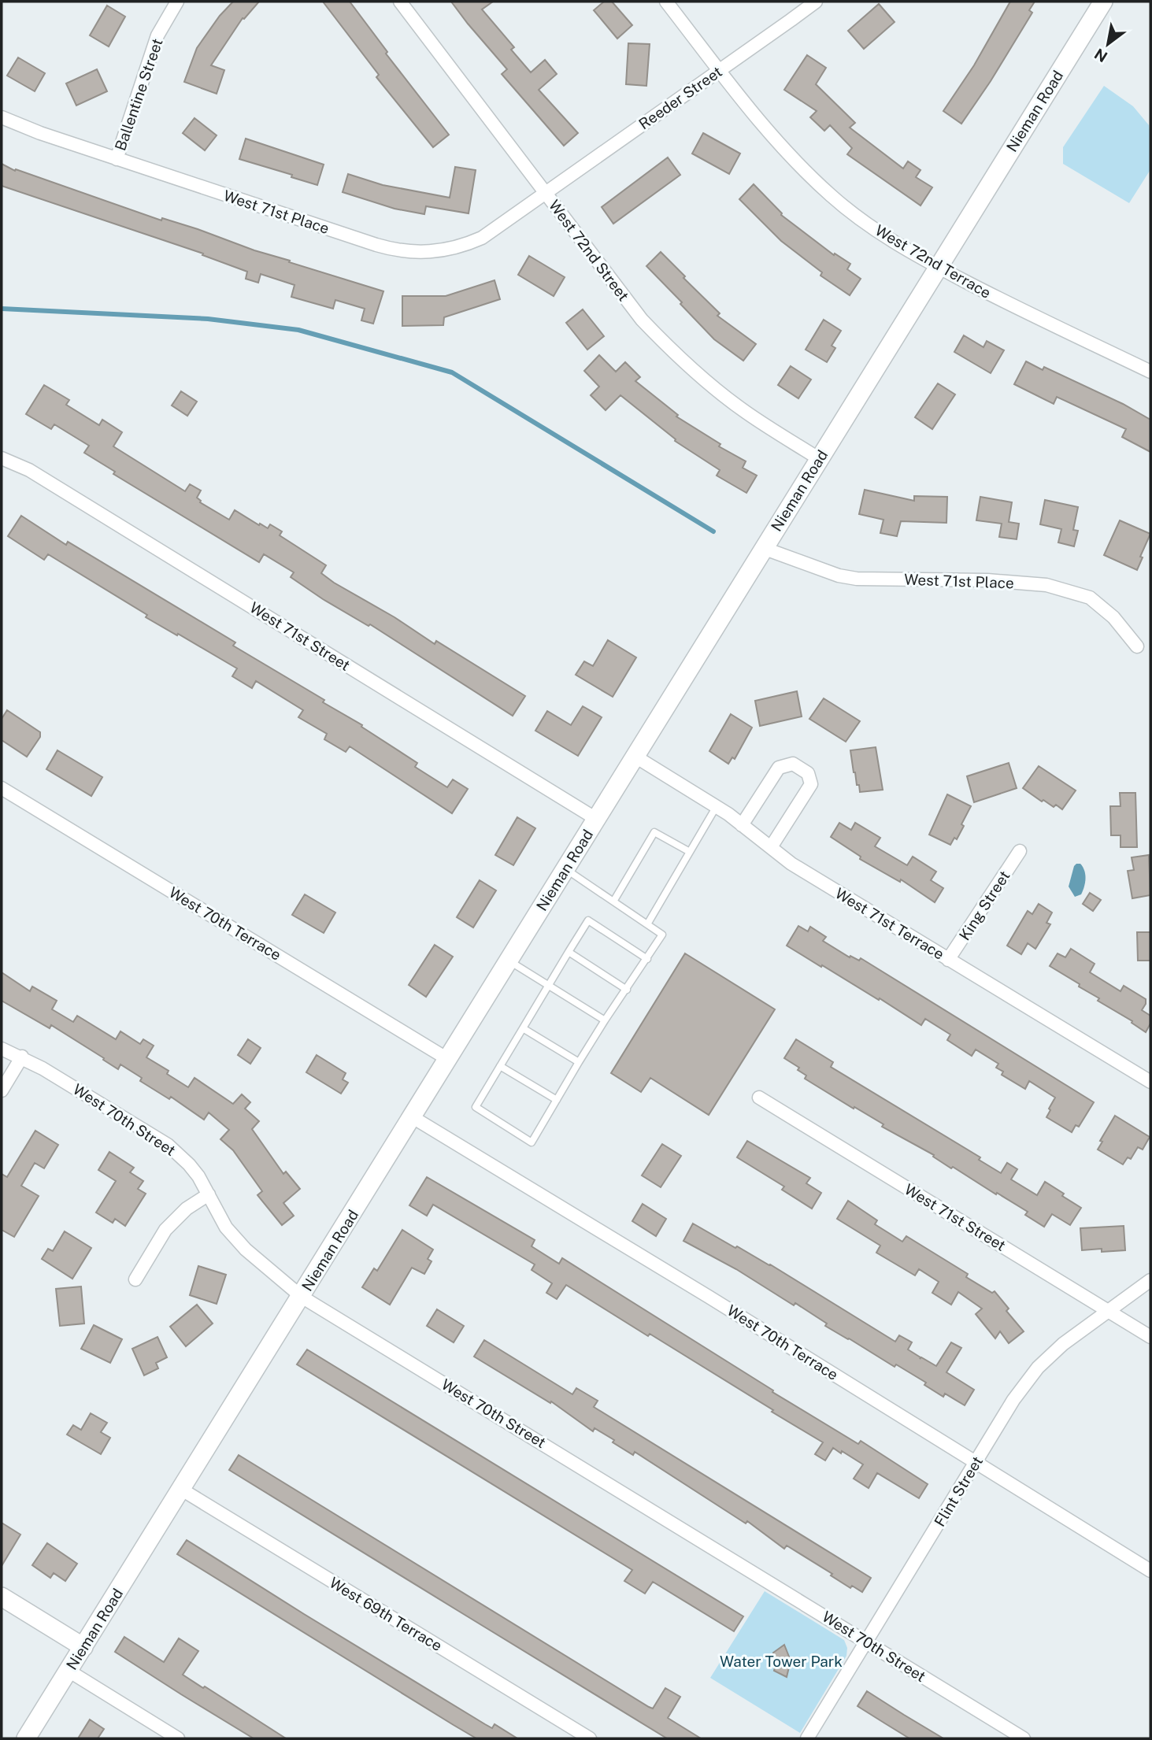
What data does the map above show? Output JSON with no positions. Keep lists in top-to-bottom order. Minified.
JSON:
{"streets":{"main road":["Nieman Road"],"street":["Ballentine Street","Reeder Street","West 71st Place","West 72nd Street","West 72nd Terrace","West 71st Street","King Street","West 70th Terrace","West 71st Terrace","West 70th Street","Flint Street","West 69th Terrace"]},"crossings":[["Ballentine Street","West 71st Place"],["Reeder Street","West 71st Place"],["Reeder Street","West 72nd Street"],["Reeder Street","West 72nd Terrace"],["Nieman Road","West 71st Place"],["Nieman Road","West 72nd Street"],["Nieman Road","West 72nd Terrace"],["Nieman Road","West 71st Street"],["Nieman Road","West 70th Terrace"],["Nieman Road","West 71st Terrace"],["Nieman Road","West 70th Street"],["Nieman Road","West 69th Terrace"],["West 71st Place","West 72nd Street"],["West 71st Street","Flint Street"],["King Street","West 71st Terrace"],["West 70th Terrace","Flint Street"],["West 70th Street","Flint Street"]],"parks":["Water Tower Park"],"north":"bottom left"}
